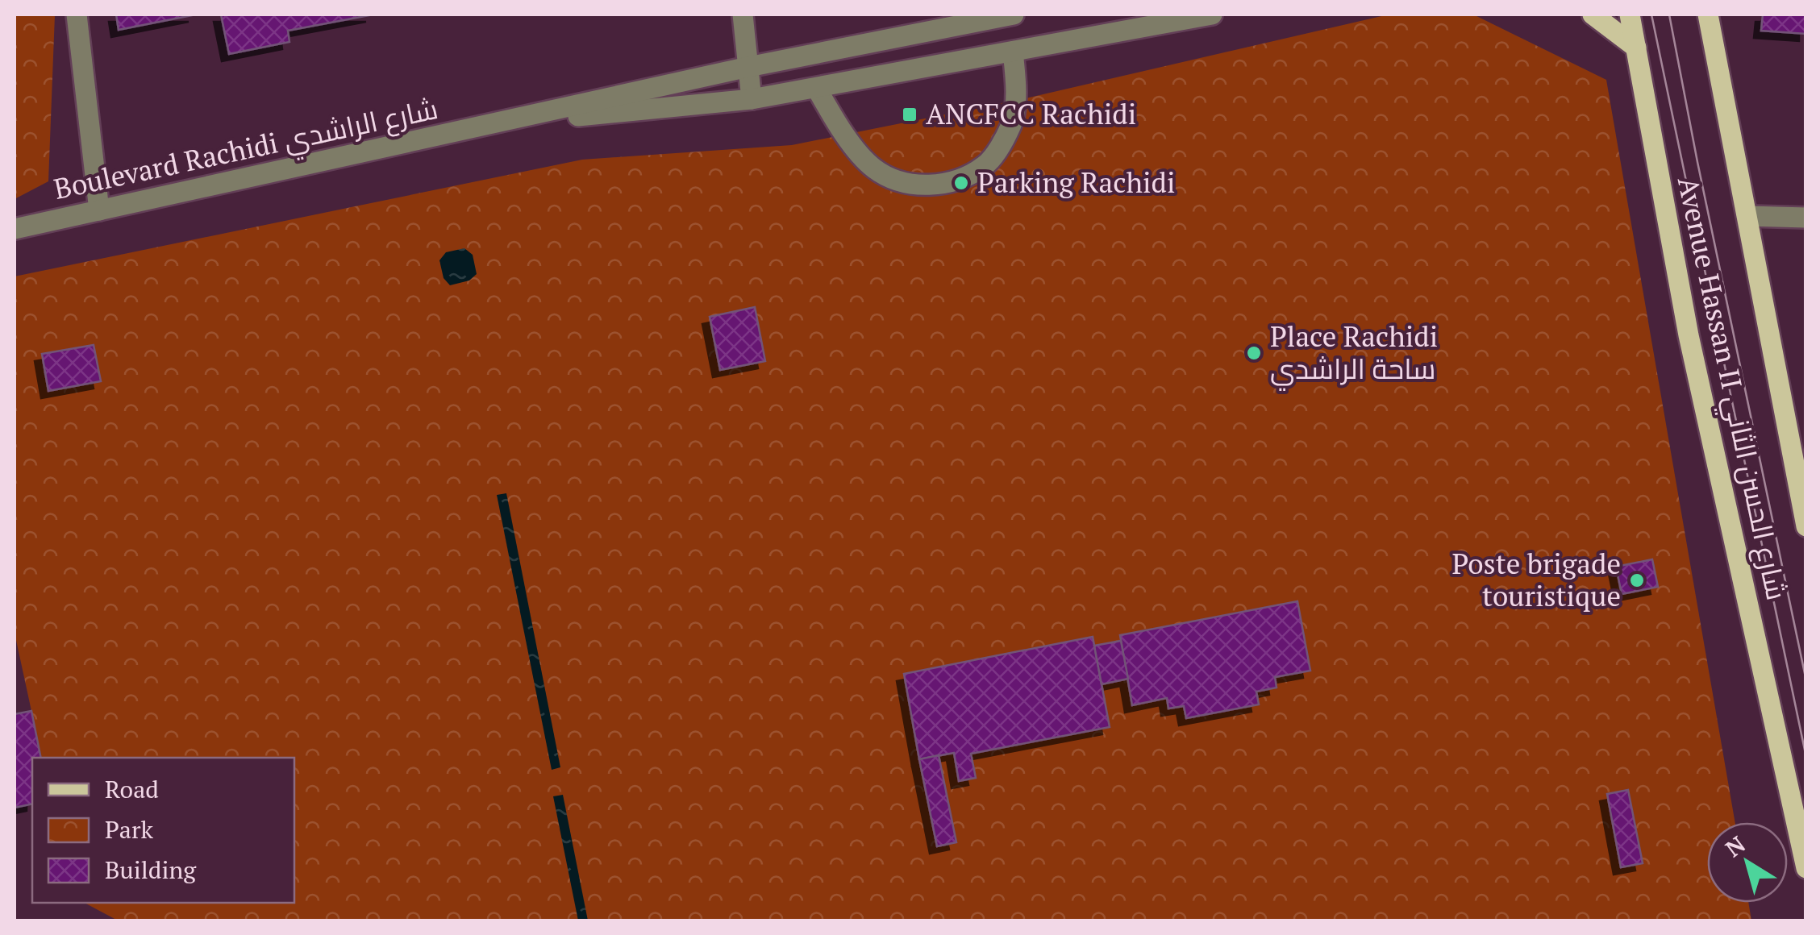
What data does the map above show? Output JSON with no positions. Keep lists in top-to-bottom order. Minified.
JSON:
{"streets":{"main road":["Avenue Hassan II شارع الحسن الثاني"],"street":["Boulevard Rachidi شارع الراشدي"]},"places":{"transit":["ANCFCC Rachidi"],"other":["Parking Rachidi","Place Rachidi ساحة الراشدي","Poste brigade touristique"]},"legend":["Road","Park","Building"],"north":"top left"}
